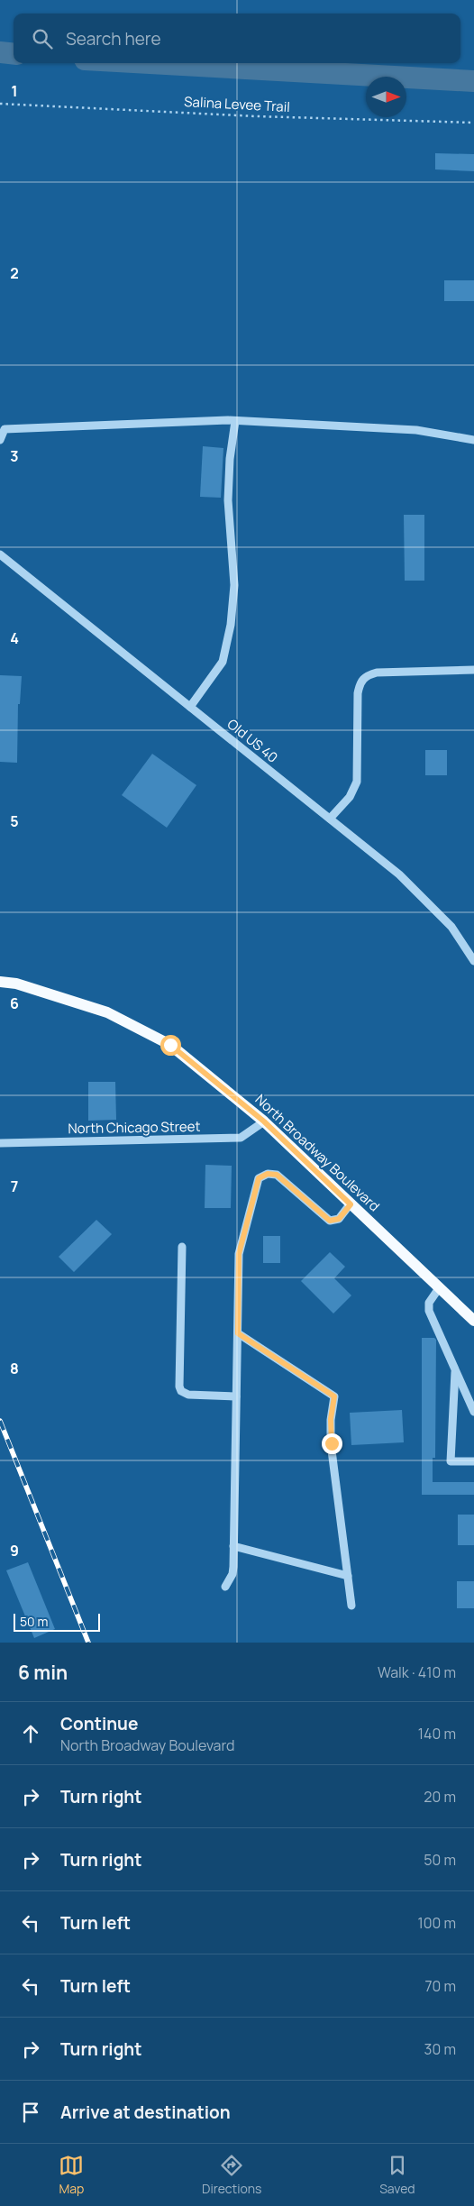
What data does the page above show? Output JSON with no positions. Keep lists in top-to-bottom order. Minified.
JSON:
{"streets":{"main road":["North Broadway Boulevard"],"street":["Old US 40","North Chicago Street"],"path":["Salina Levee Trail"]},"crossings":[["North Chicago Street","North Broadway Boulevard"]],"scale_bar":"50 m","north":"right","page":{"search":"Search here","scale":"50 m","heading":["6 min","Walk · 410 m"],"list":[["Continue","North Broadway Boulevard","140 m"],["Turn right","20 m"],["Turn right","50 m"],["Turn left","100 m"],["Turn left","70 m"],["Turn right","30 m"],"Arrive at destination"],"nav":["Map","Directions","Saved"]},"grid":{"rows":["1","2","3","4","5","6","7","8","9"]}}
